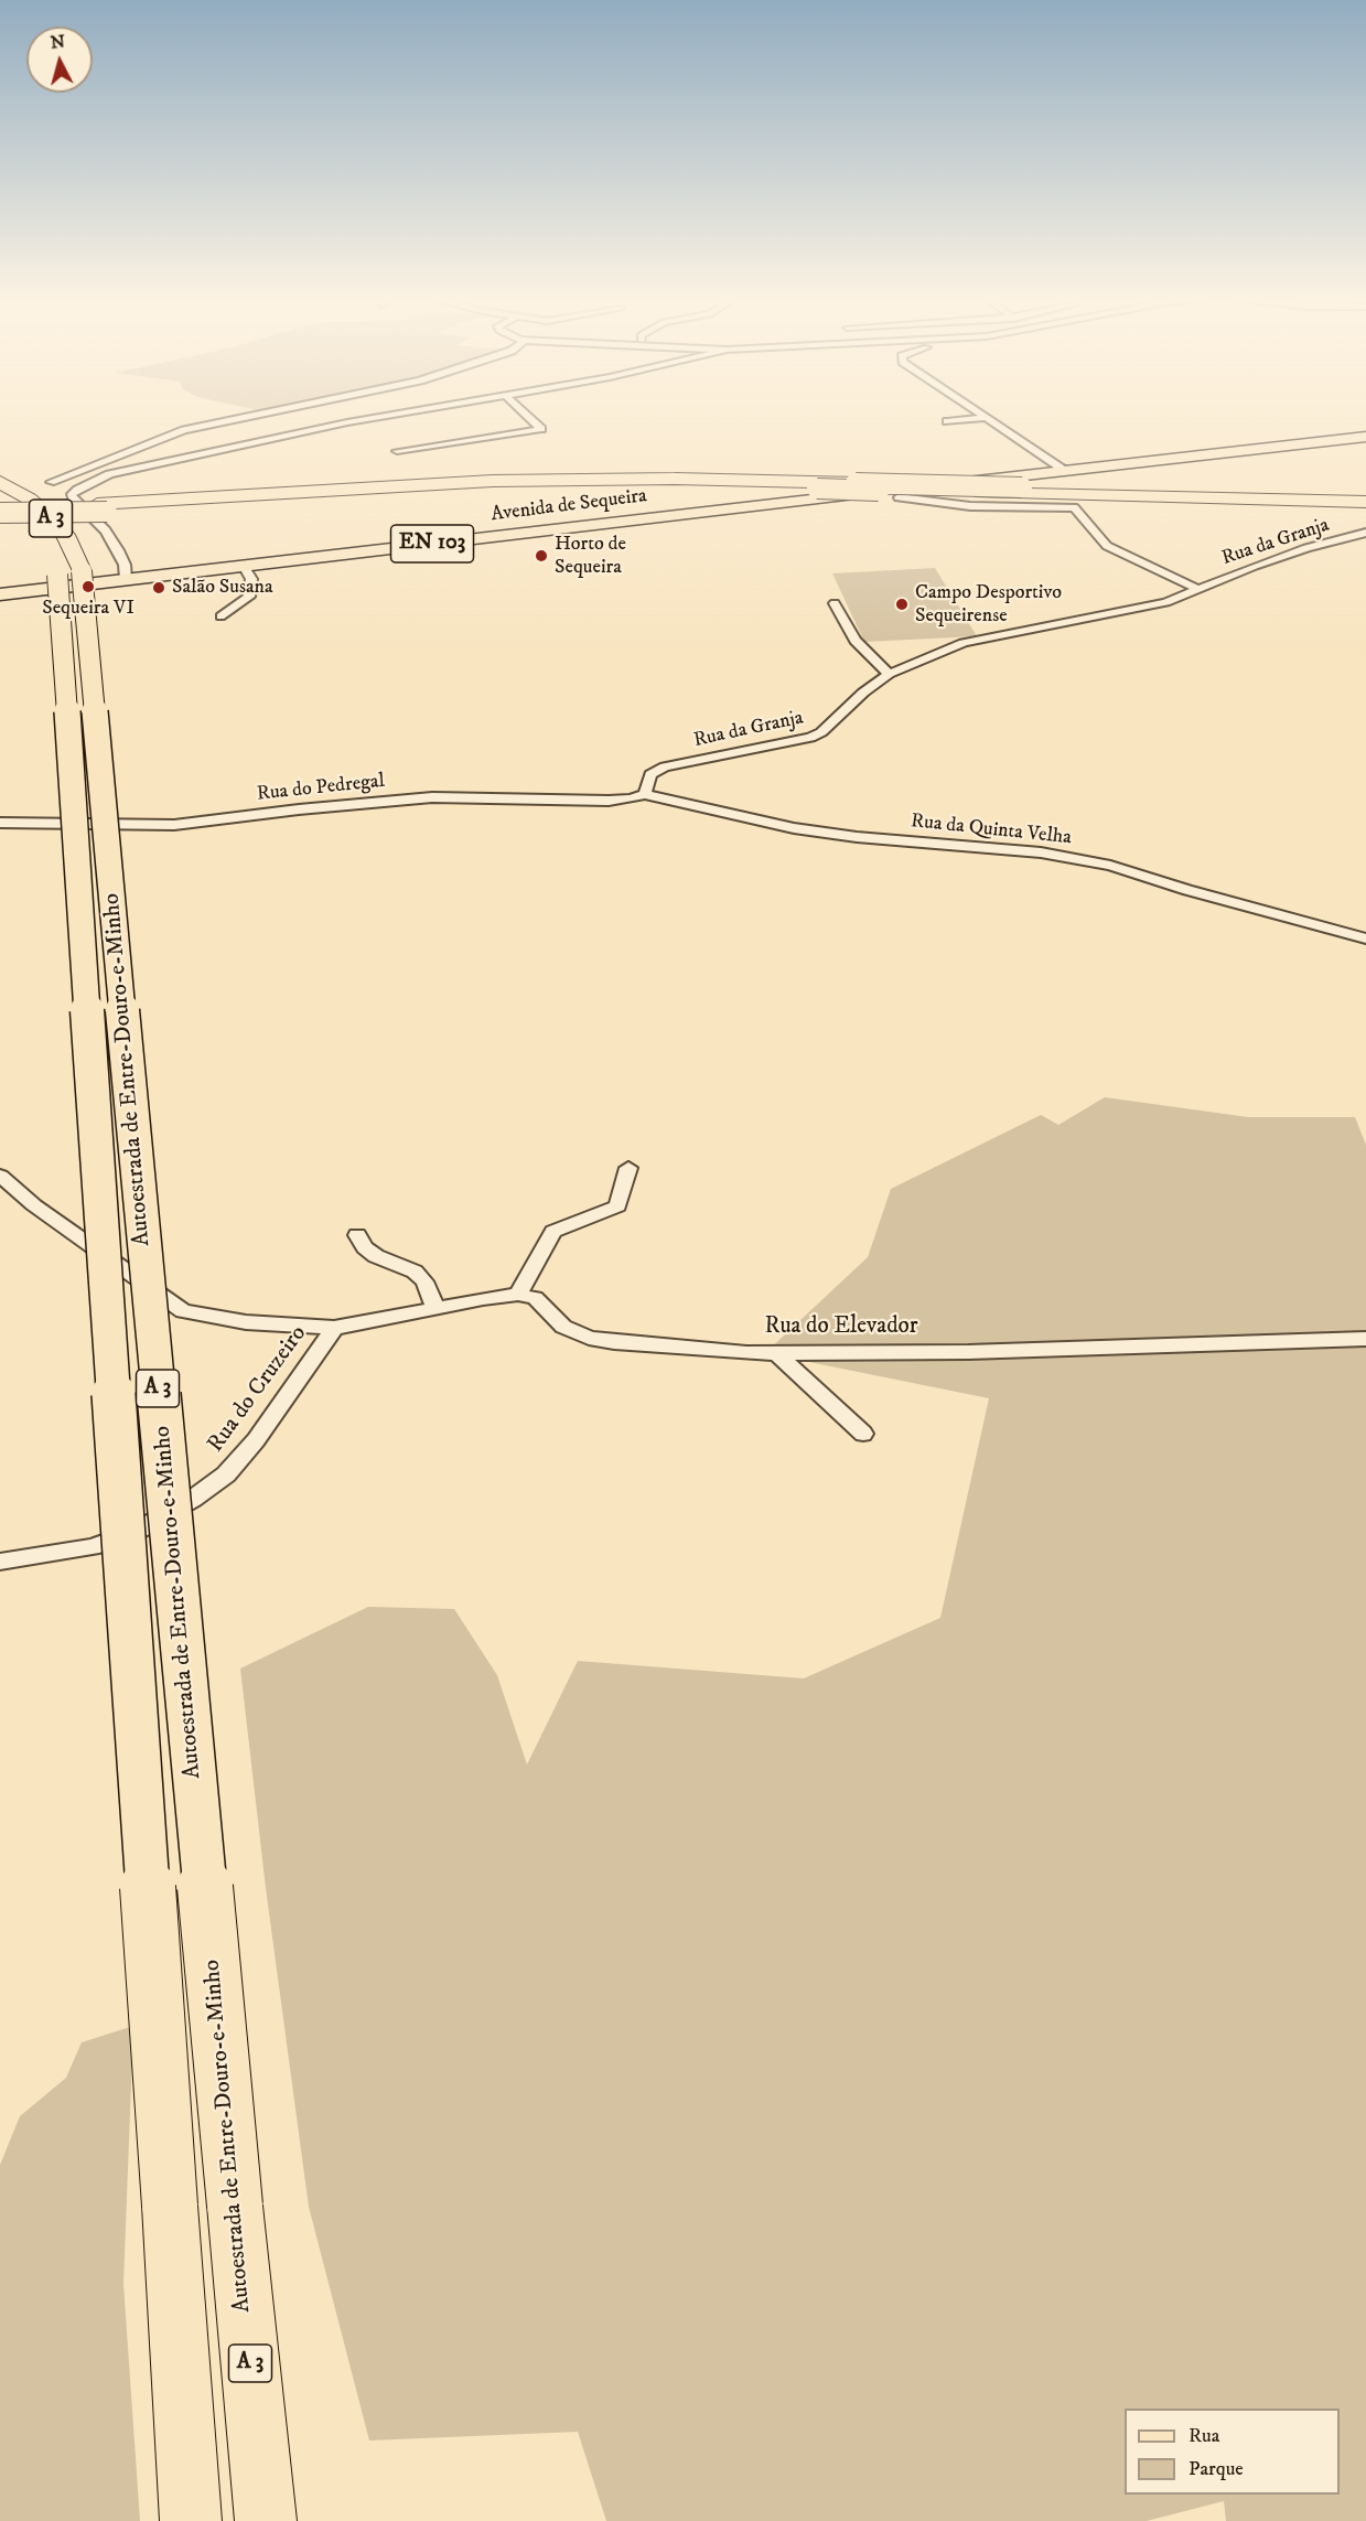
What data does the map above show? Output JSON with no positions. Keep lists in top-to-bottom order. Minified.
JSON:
{"streets":{"highway":["A 3","Autoestrada de Entre-Douro-e-Minho"],"main road":["Avenida de Sequeira","EN 103"],"street":["Rua da Granja","Rua do Pedregal","Rua da Quinta Velha","Rua do Elevador","Rua do Cruzeiro"]},"crossings":[["Avenida de Sequeira","EN 103"],["Rua da Granja","Rua do Pedregal"],["Rua da Granja","Rua da Quinta Velha"],["Rua do Pedregal","Rua da Quinta Velha"]],"places":["Horto de Sequeira","Sequeira VI","Salão Susana","Campo Desportivo Sequeirense"],"legend":["Rua","Parque"],"north":"top"}
